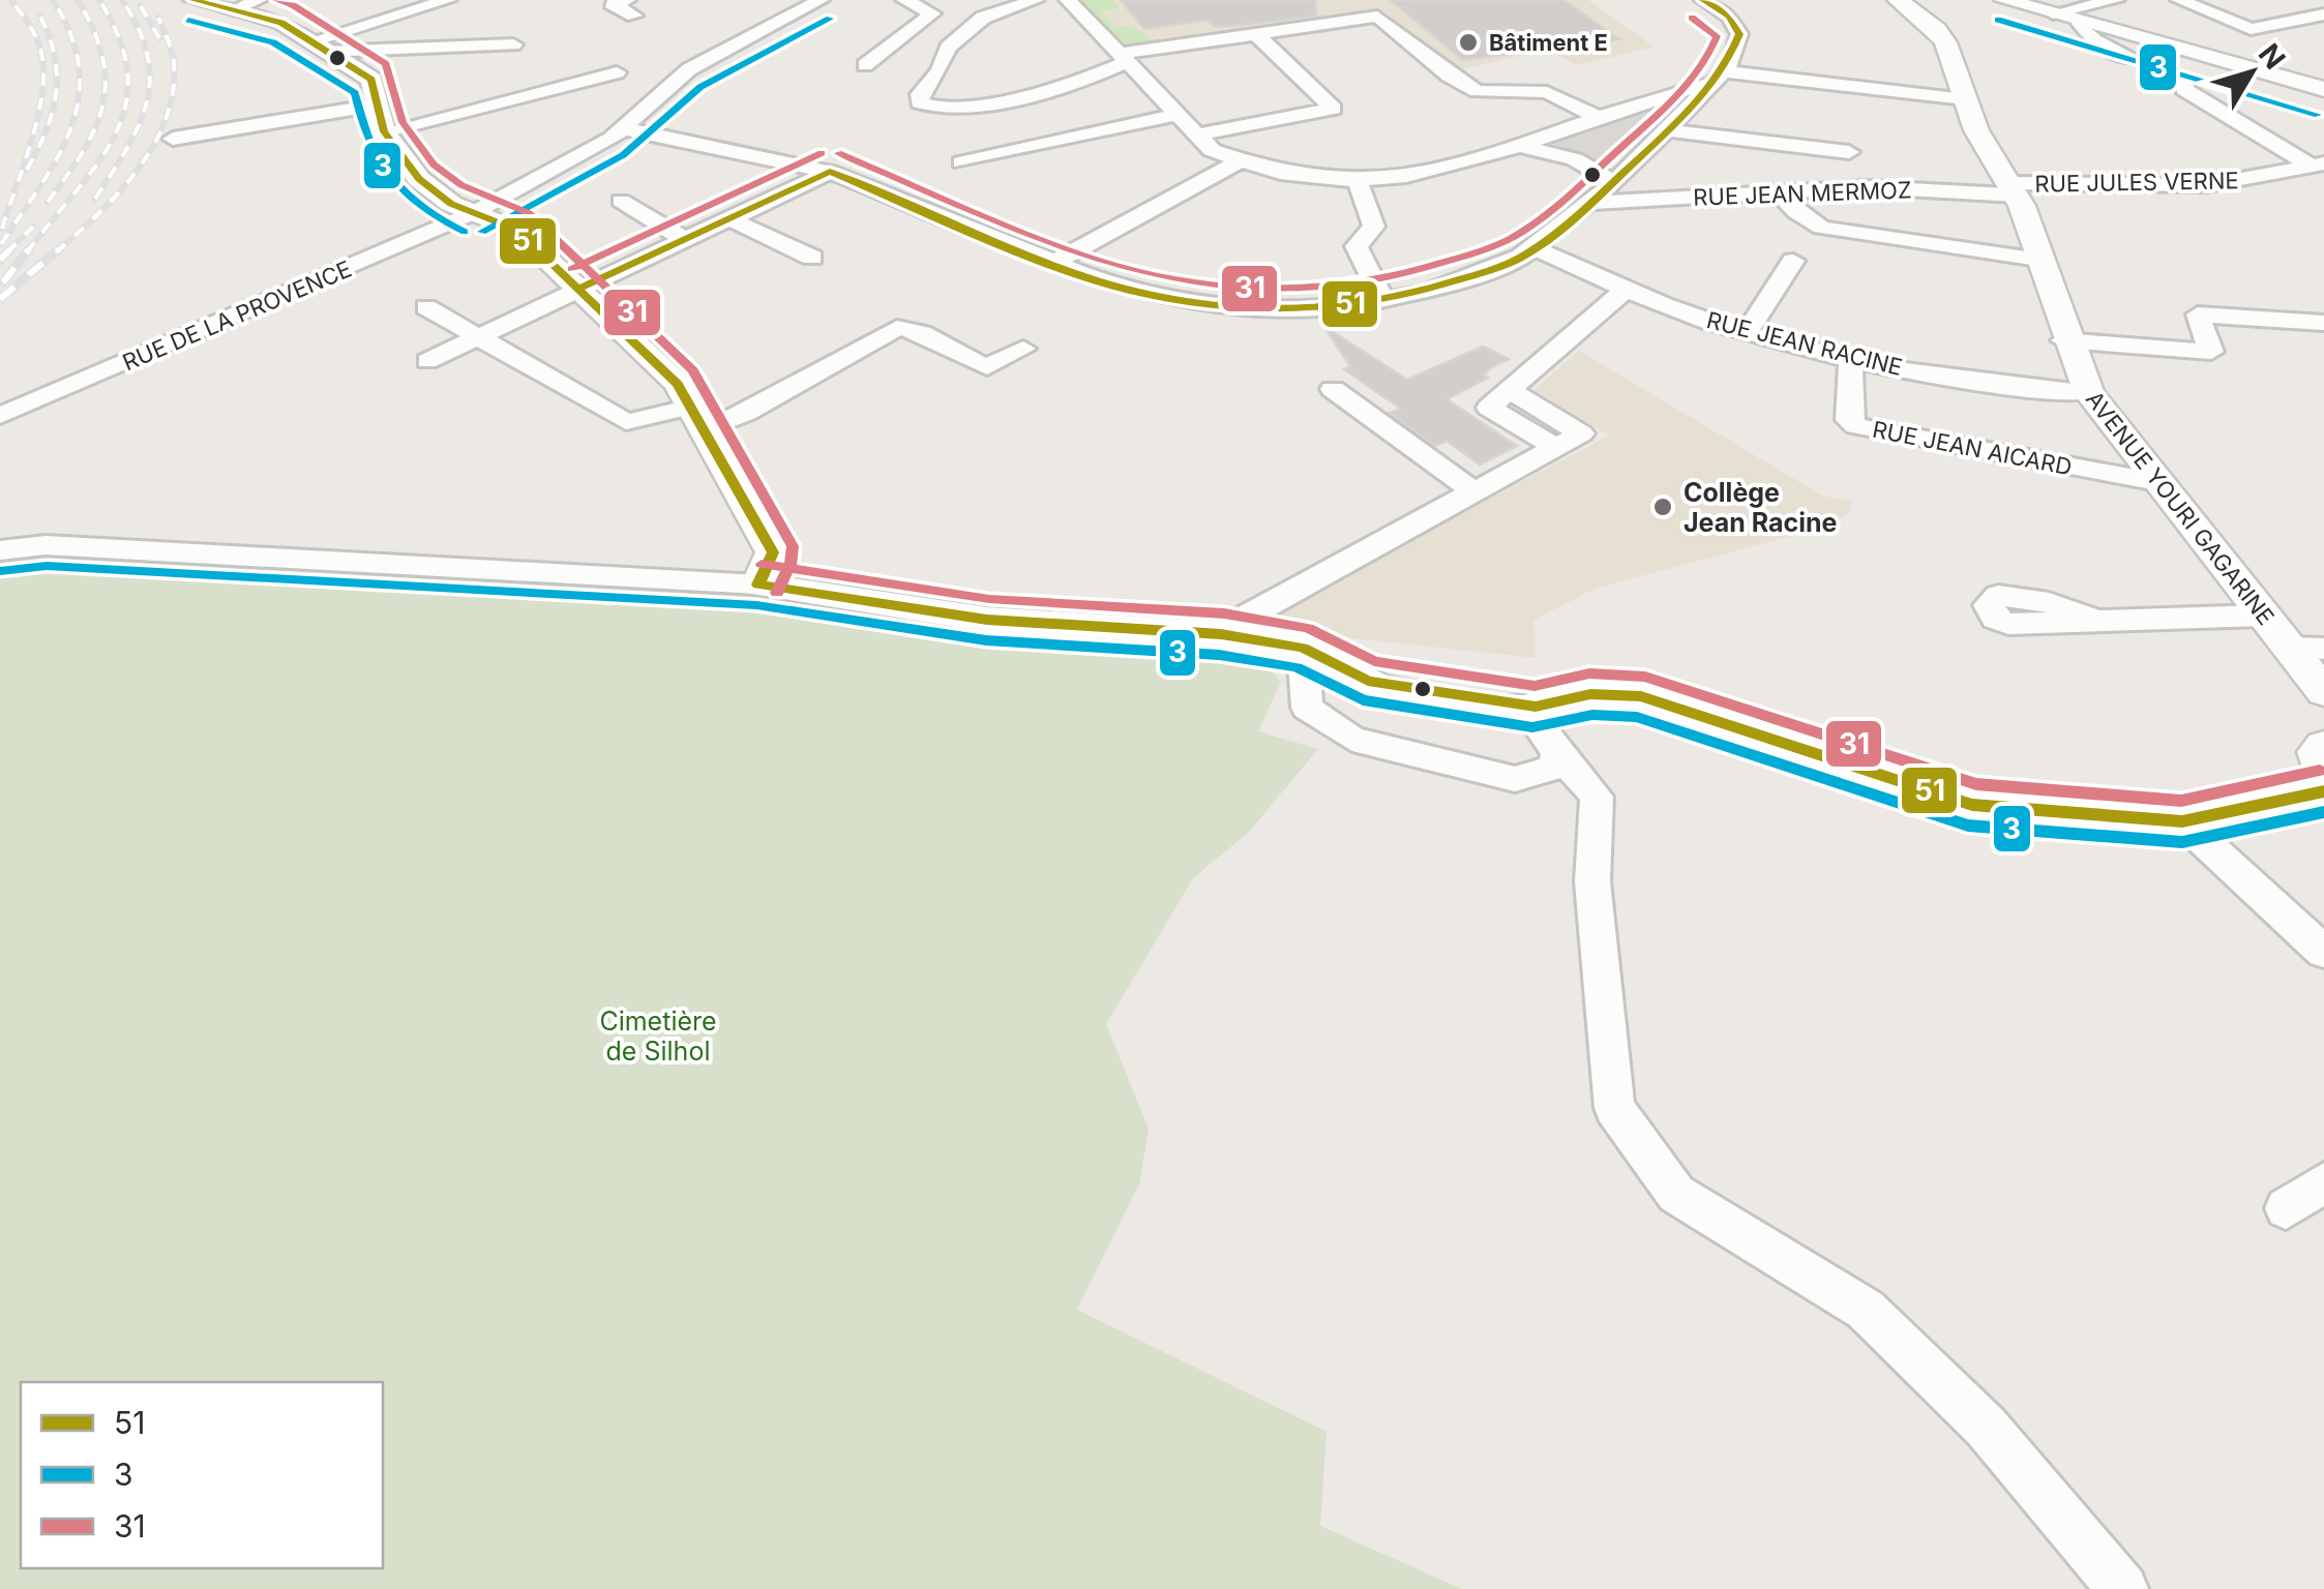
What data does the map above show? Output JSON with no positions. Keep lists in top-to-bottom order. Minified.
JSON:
{"streets":{"street":["RUE JULES VERNE","RUE JEAN MERMOZ","RUE DE LA PROVENCE","RUE JEAN RACINE","RUE JEAN AICARD","AVENUE YOURI GAGARINE"]},"crossings":[["RUE JULES VERNE","RUE JEAN MERMOZ"],["RUE JULES VERNE","AVENUE YOURI GAGARINE"],["RUE JEAN MERMOZ","AVENUE YOURI GAGARINE"],["RUE JEAN RACINE","RUE JEAN AICARD"],["RUE JEAN RACINE","AVENUE YOURI GAGARINE"],["RUE JEAN AICARD","AVENUE YOURI GAGARINE"]],"parks":["Cimetière de Silhol"],"places":["Bâtiment E","Collège Jean Racine"],"lines":["transit line 51","transit line 31","transit line 3"],"legend":["51","3","31"],"north":"top right"}
